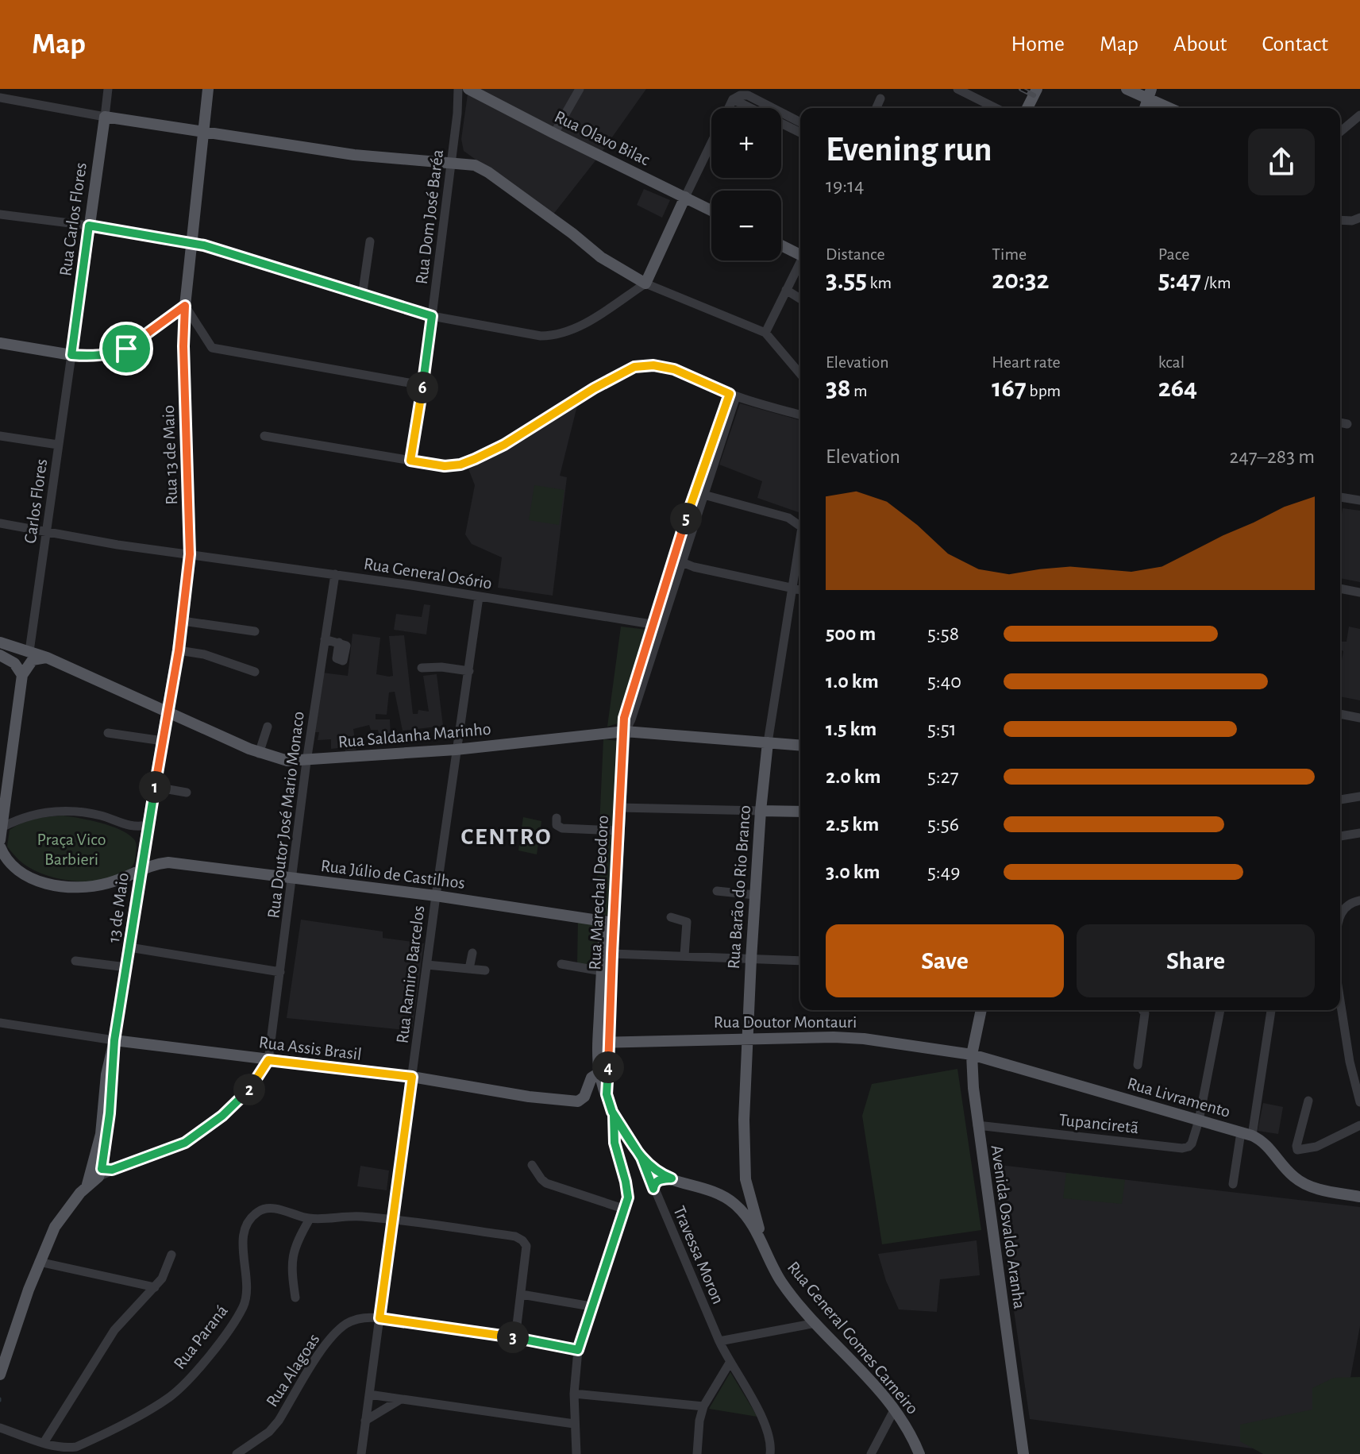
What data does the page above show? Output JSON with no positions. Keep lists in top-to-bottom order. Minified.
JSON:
{"streets":{"main road":["Rua Olavo Bilac","Rua Carlos Flores","Rua 13 de Maio","Rua Saldanha Marinho","Rua Júlio de Castilhos","Rua Barão do Rio Branco","Rua Marechal Deodoro","13 de Maio","Rua Doutor Montauri","Rua Assis Brasil","Rua Livramento","Avenida Osvaldo Aranha","Rua General Gomes Carneiro"],"street":["Rua Dom José Baréa","Carlos Flores","Rua General Osório","Rua Doutor José Mario Monaco","Rua Ramiro Barcelos","Tupanciretã","Travessa Moron","Rua Paraná","Rua Alagoas"]},"crossings":[["Rua Carlos Flores","Carlos Flores"],["Rua 13 de Maio","Rua General Osório"],["Rua 13 de Maio","13 de Maio"],["Carlos Flores","Rua General Osório"],["Carlos Flores","Rua Saldanha Marinho"],["Rua General Osório","Rua Doutor José Mario Monaco"],["Rua General Osório","13 de Maio"],["Rua General Osório","Rua Ramiro Barcelos"],["Rua Saldanha Marinho","Rua Doutor José Mario Monaco"],["Rua Saldanha Marinho","Rua Barão do Rio Branco"],["Rua Saldanha Marinho","Rua Marechal Deodoro"],["Rua Saldanha Marinho","13 de Maio"],["Rua Saldanha Marinho","Rua Ramiro Barcelos"],["Rua Doutor José Mario Monaco","Rua Júlio de Castilhos"],["Rua Doutor José Mario Monaco","Rua Assis Brasil"],["Rua Júlio de Castilhos","Rua Marechal Deodoro"],["Rua Júlio de Castilhos","13 de Maio"],["Rua Júlio de Castilhos","Rua Ramiro Barcelos"],["Rua Barão do Rio Branco","Rua Doutor Montauri"],["Rua Barão do Rio Branco","Rua General Gomes Carneiro"],["Rua Marechal Deodoro","Rua Doutor Montauri"],["Rua Marechal Deodoro","Rua Assis Brasil"],["Rua Marechal Deodoro","Travessa Moron"],["Rua Marechal Deodoro","Rua General Gomes Carneiro"],["13 de Maio","Rua Assis Brasil"],["Rua Ramiro Barcelos","Rua Assis Brasil"],["Rua Ramiro Barcelos","Rua Paraná"],["Rua Ramiro Barcelos","Rua Alagoas"],["Rua Doutor Montauri","Rua Livramento"],["Rua Doutor Montauri","Avenida Osvaldo Aranha"],["Rua Livramento","Tupanciretã"],["Rua Livramento","Avenida Osvaldo Aranha"],["Tupanciretã","Avenida Osvaldo Aranha"],["Travessa Moron","Rua General Gomes Carneiro"],["Rua Paraná","Rua Alagoas"]],"districts":["CENTRO"],"parks":["Praça Vico Barbieri"],"page":{"header":"Map","nav":["Home","Map","About","Contact"],"map_buttons":["+","−"],"heading":["Evening run","19:14"],"stats":[["Distance","3.55 km"],["Time","20:32"],["Pace","5:47 /km"],["Elevation","38 m"],["Heart rate","167 bpm"],["kcal","264"]],"pins":["6","5","1","4","2","3"],"chart":["Elevation","247–283 m"],"list":[{"name":"500 m","note":"5:58"},{"name":"1.0 km","note":"5:40"},{"name":"1.5 km","note":"5:51"},{"name":"2.0 km","note":"5:27"},{"name":"2.5 km","note":"5:56"},{"name":"3.0 km","note":"5:49"}],"buttons":["Save","Share"]}}
